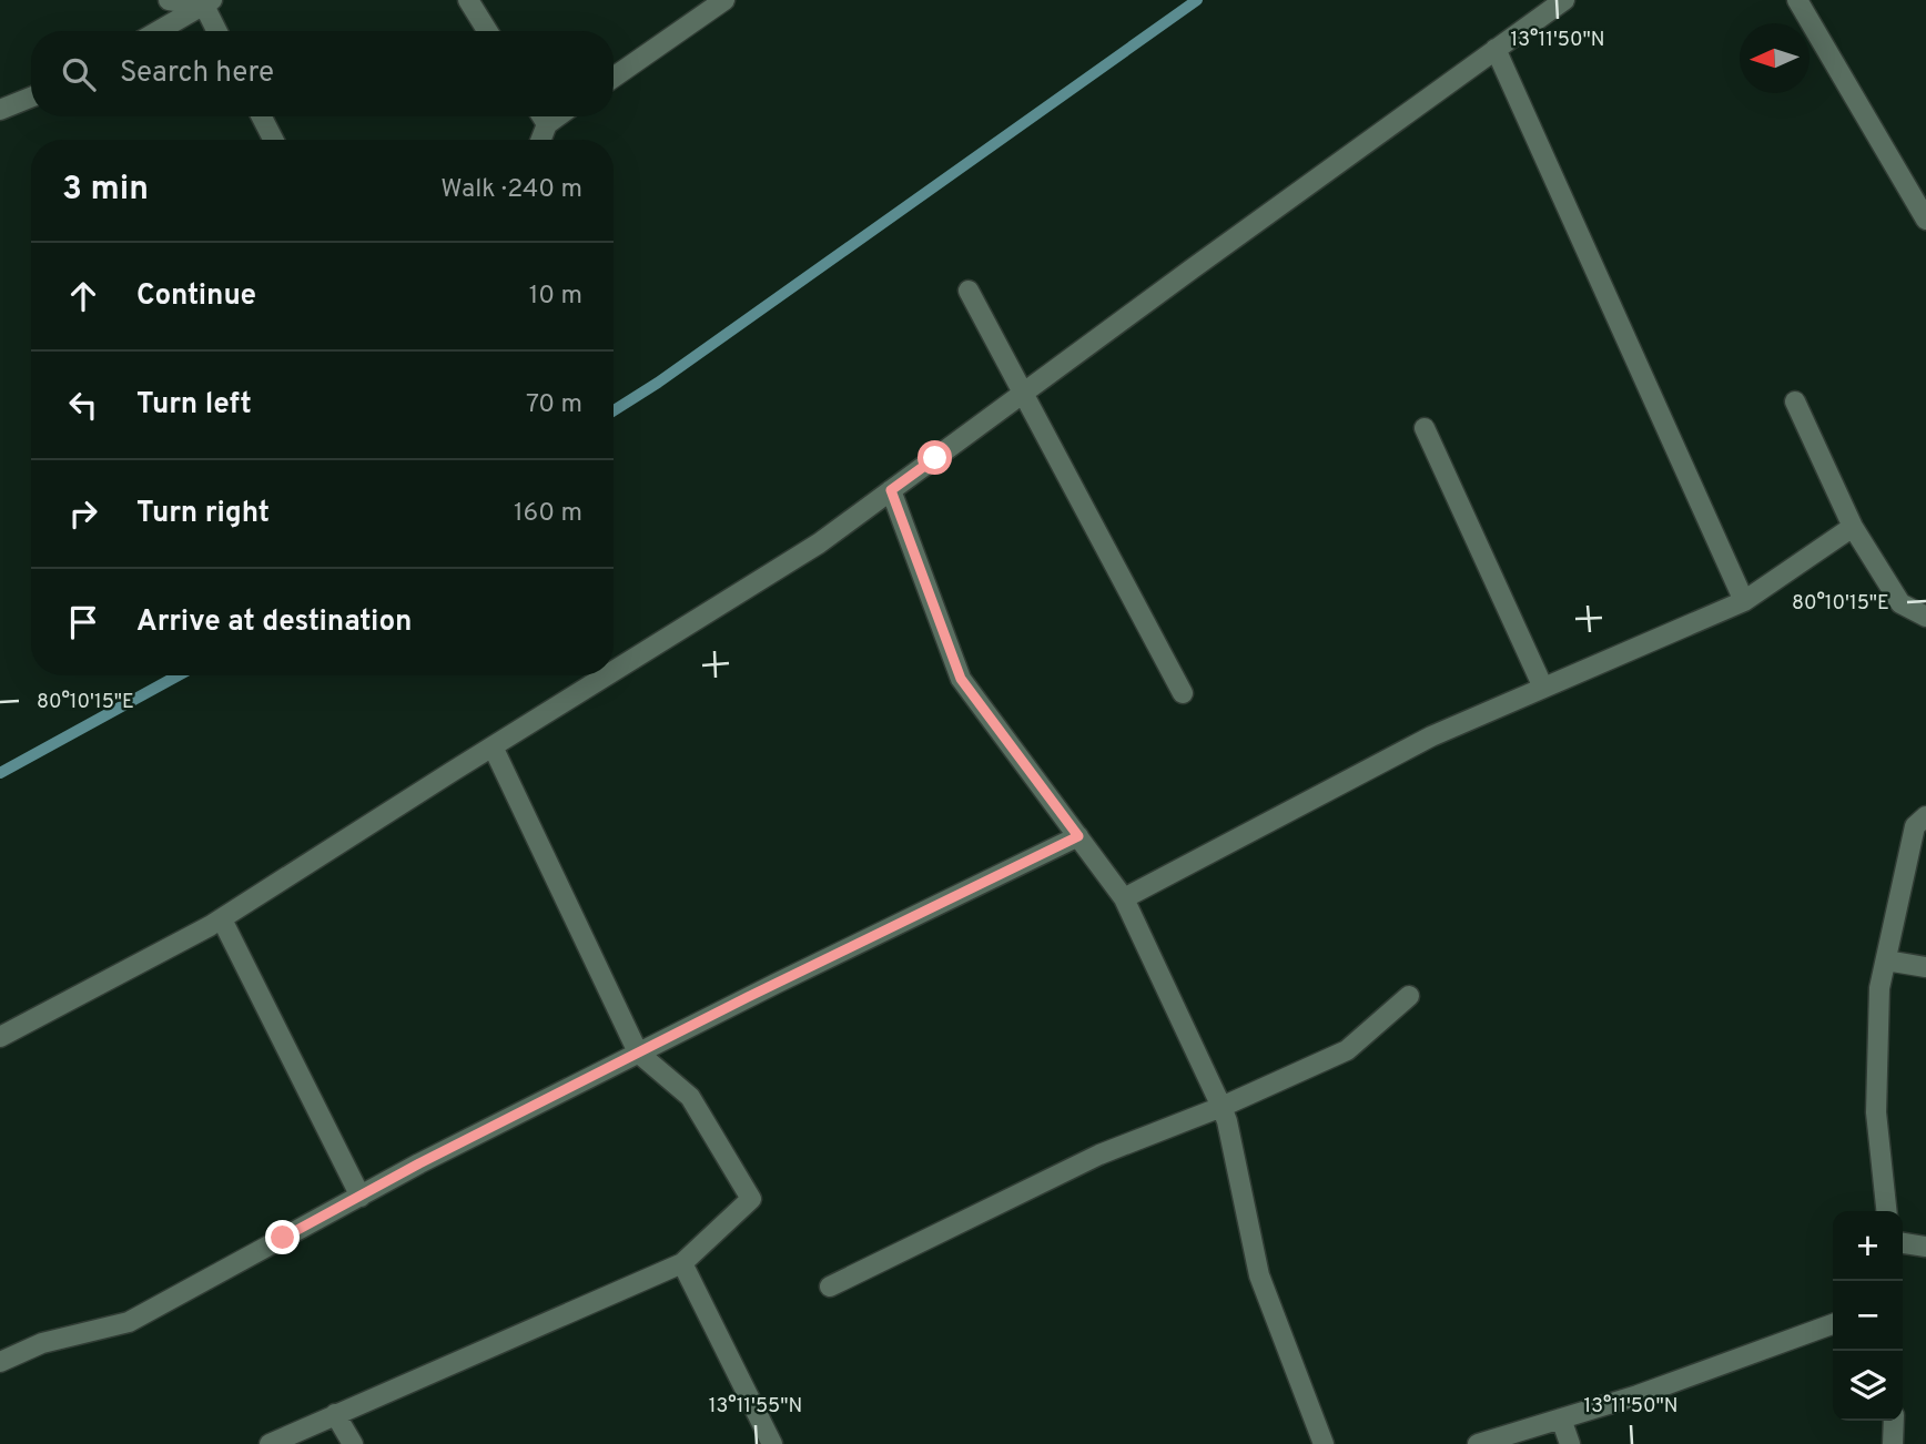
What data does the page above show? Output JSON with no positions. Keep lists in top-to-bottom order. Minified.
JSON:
{"north":"left","page":{"search":"Search here","heading":["3 min","Walk · 240 m"],"list":[["Continue","10 m"],["Turn left","70 m"],["Turn right","160 m"],"Arrive at destination"],"map_buttons":["+","−"]},"coordinates":["13°11'50\"N","80°10'15\"E","13°11'55\"N"]}
